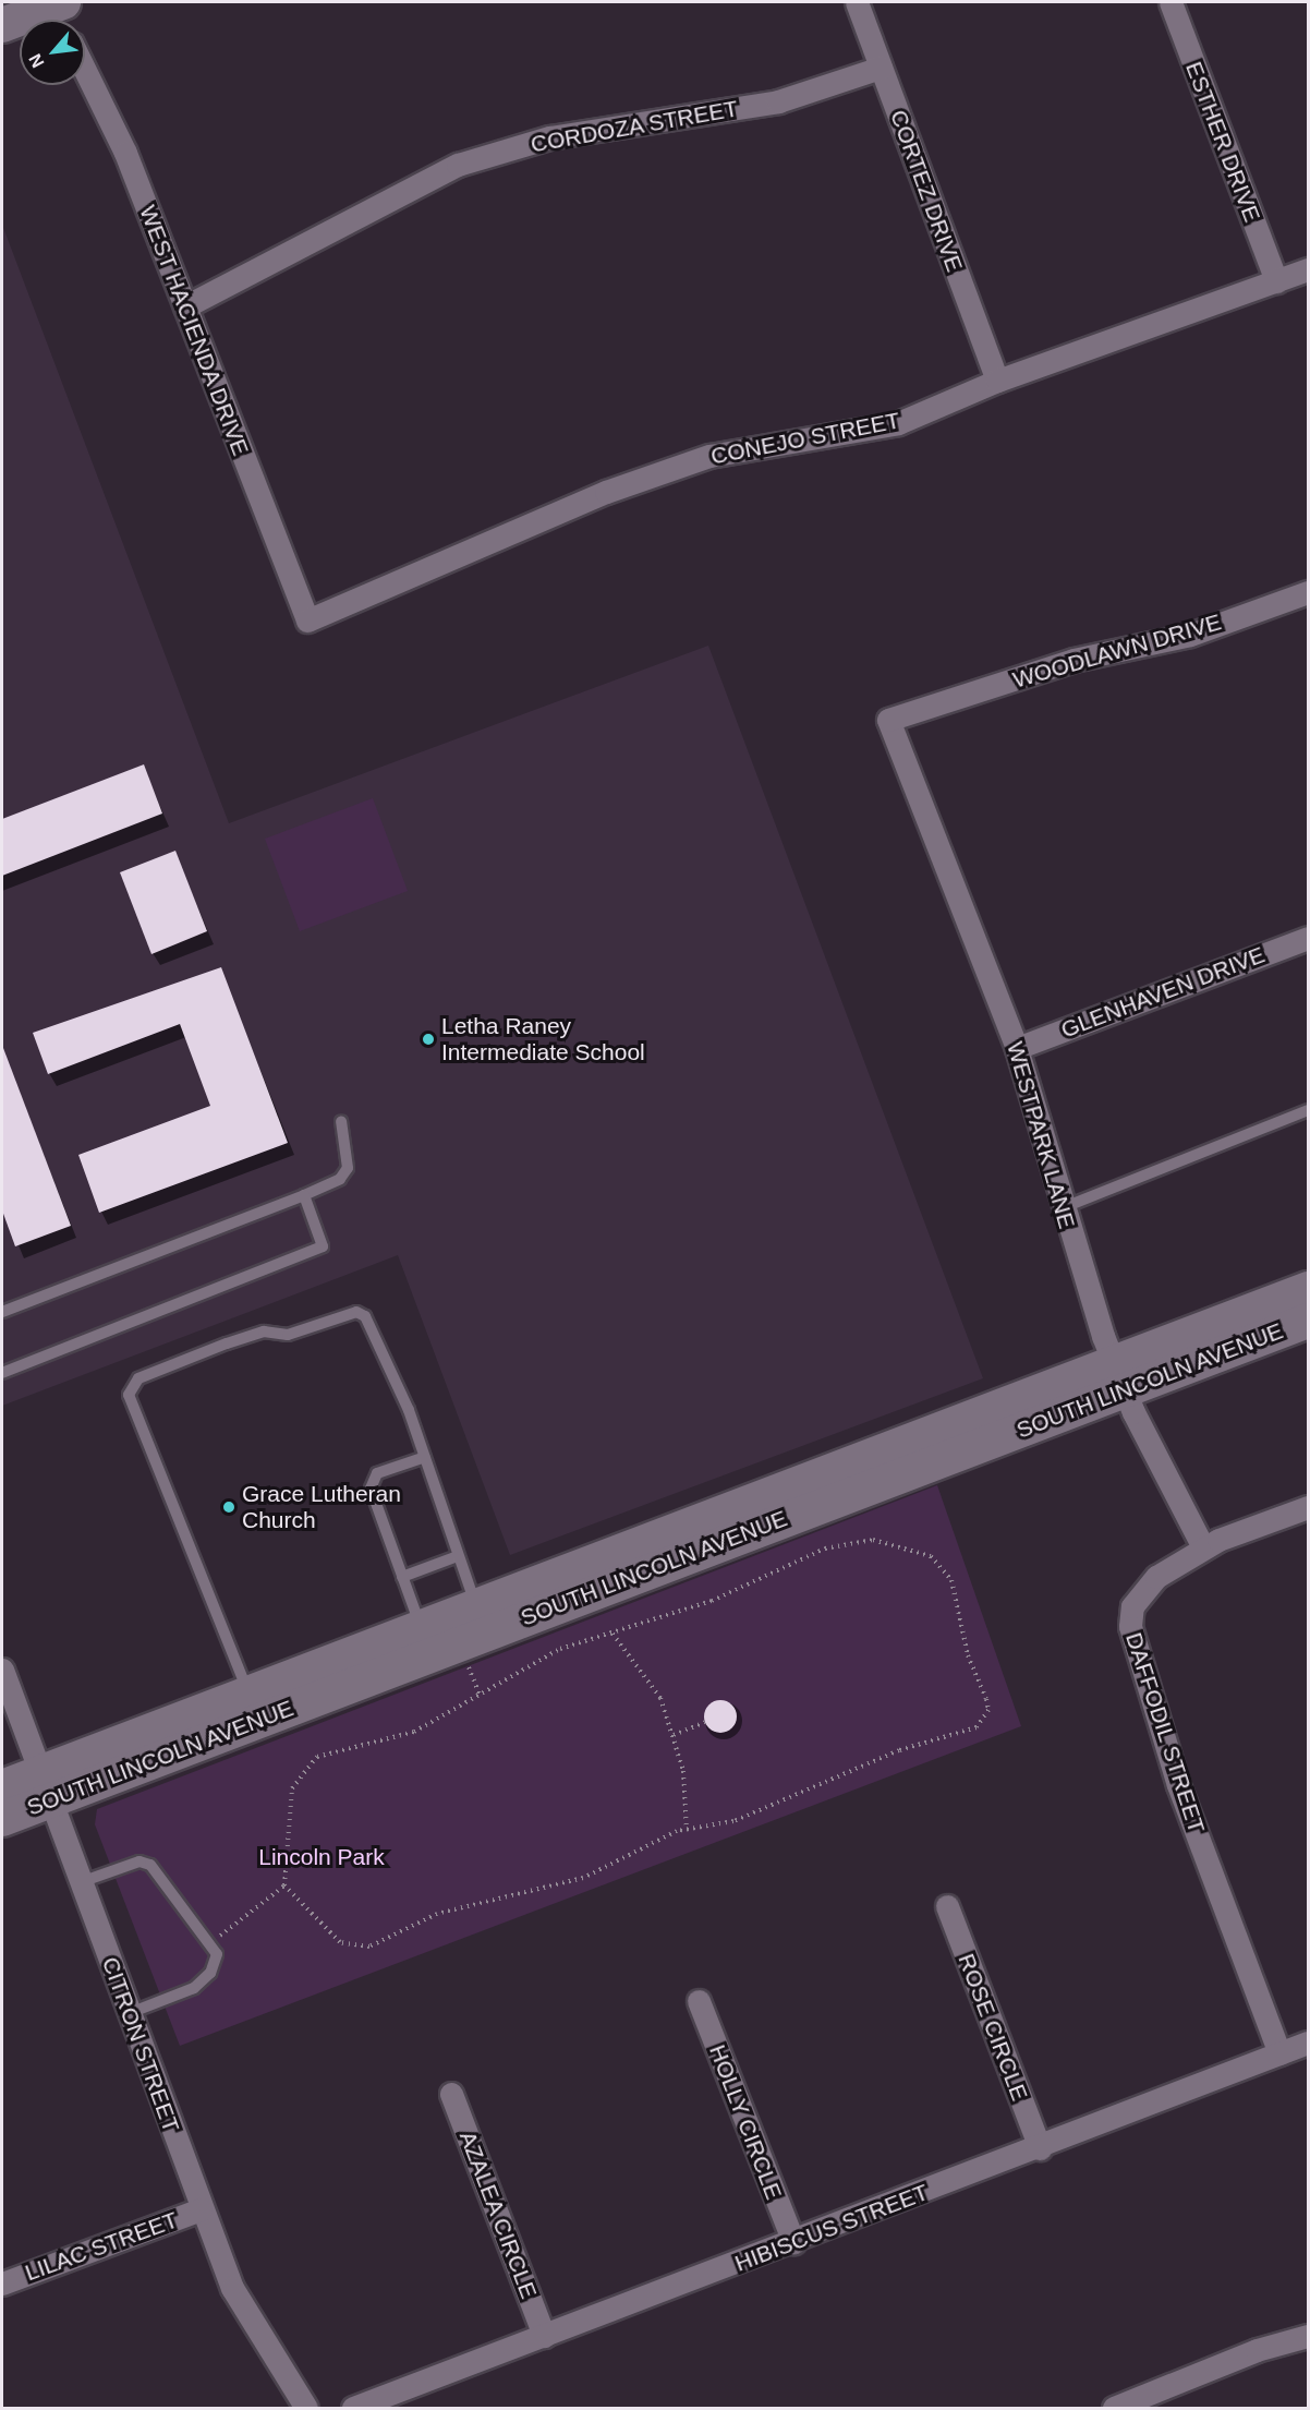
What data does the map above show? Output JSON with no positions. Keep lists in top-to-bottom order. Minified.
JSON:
{"streets":{"main road":["SOUTH LINCOLN AVENUE"],"street":["CORDOZA STREET","ESTHER DRIVE","CORTEZ DRIVE","WEST HACIENDA DRIVE","CONEJO STREET","WOODLAWN DRIVE","GLENHAVEN DRIVE","WESTPARK LANE","DAFFODIL STREET","ROSE CIRCLE","CITRON STREET","HOLLY CIRCLE","AZALEA CIRCLE","HIBISCUS STREET","LILAC STREET"]},"crossings":[["CORDOZA STREET","CORTEZ DRIVE"],["CORDOZA STREET","WEST HACIENDA DRIVE"],["ESTHER DRIVE","CONEJO STREET"],["CORTEZ DRIVE","CONEJO STREET"],["WEST HACIENDA DRIVE","CONEJO STREET"],["WOODLAWN DRIVE","WESTPARK LANE"],["GLENHAVEN DRIVE","WESTPARK LANE"],["WESTPARK LANE","SOUTH LINCOLN AVENUE"],["WESTPARK LANE","DAFFODIL STREET"],["SOUTH LINCOLN AVENUE","CITRON STREET"],["DAFFODIL STREET","HIBISCUS STREET"],["ROSE CIRCLE","HIBISCUS STREET"],["CITRON STREET","LILAC STREET"],["HOLLY CIRCLE","HIBISCUS STREET"],["AZALEA CIRCLE","HIBISCUS STREET"]],"parks":["Lincoln Park"],"places":["Letha Raney Intermediate School","Grace Lutheran Church"],"north":"bottom left"}
